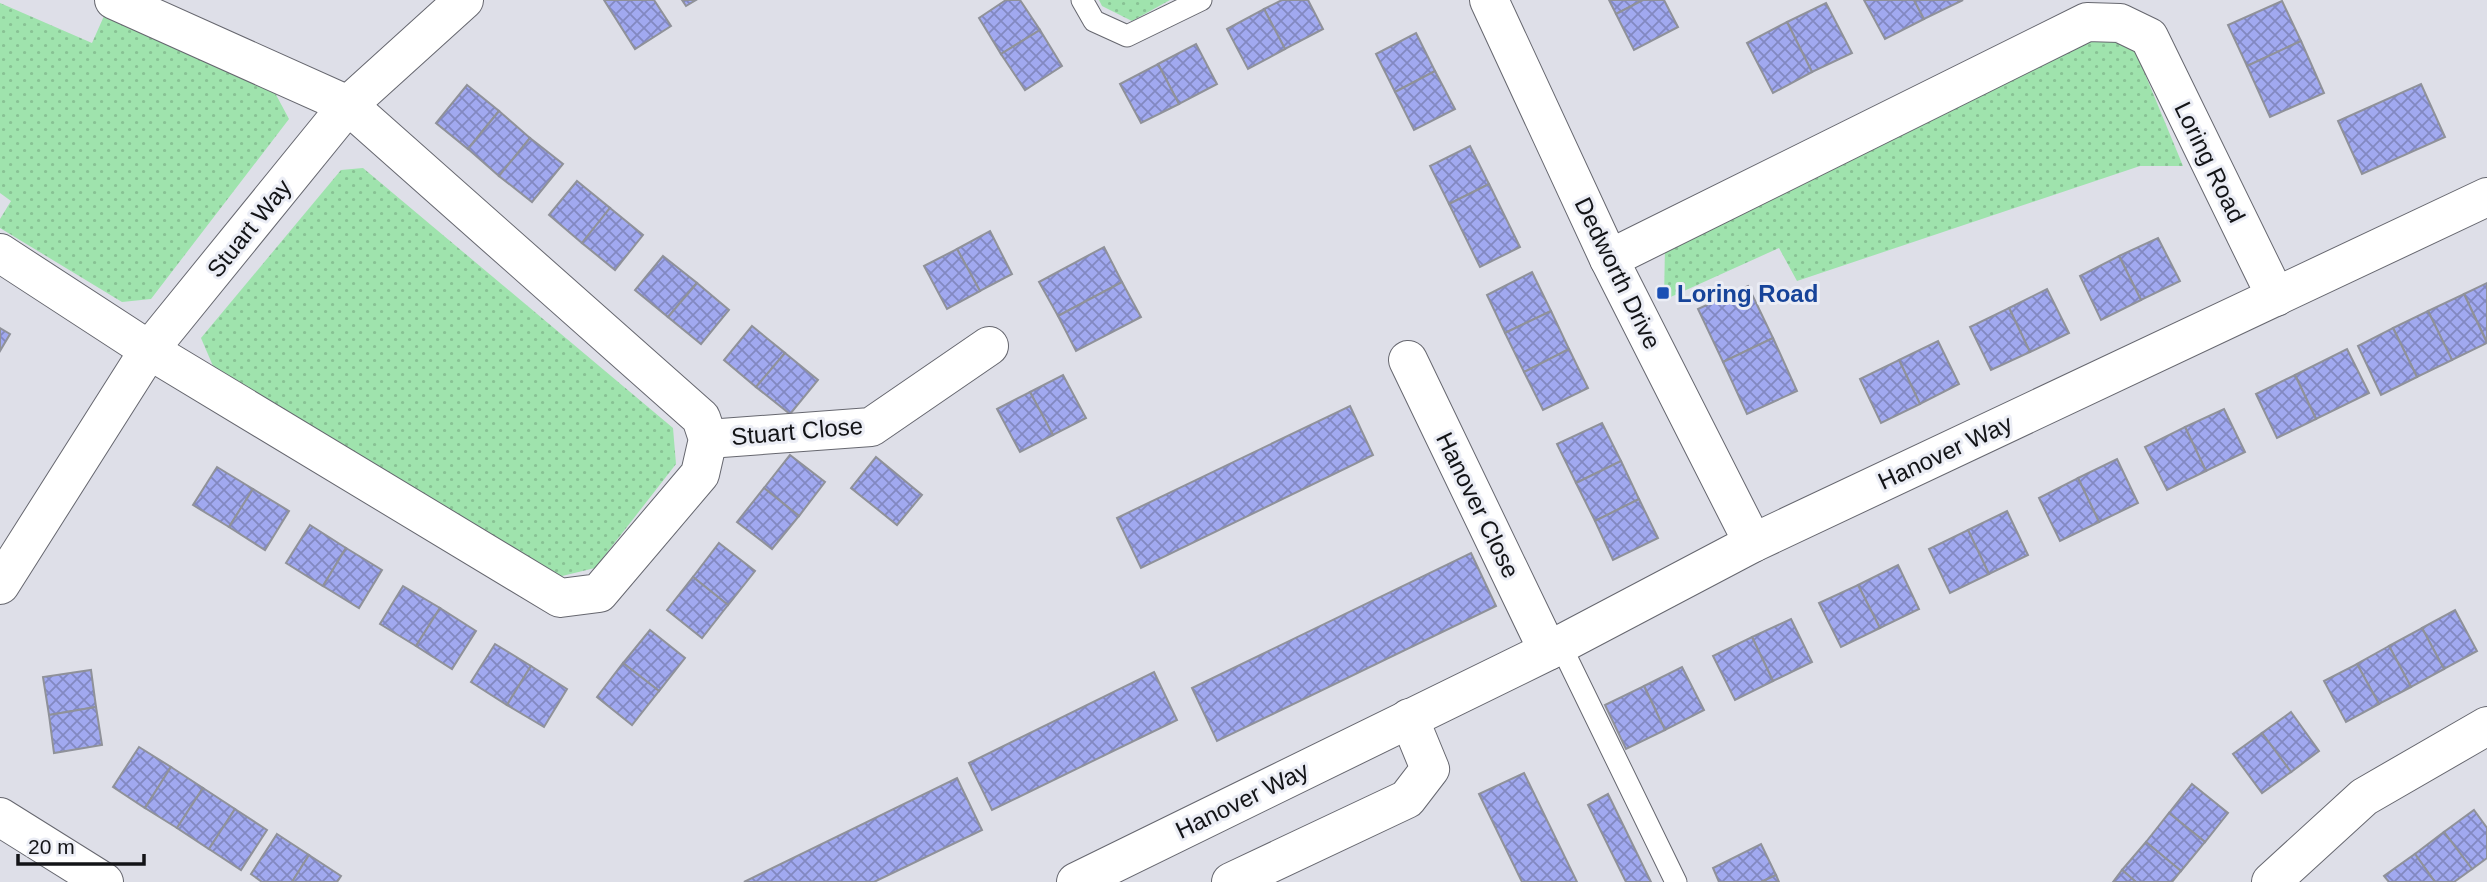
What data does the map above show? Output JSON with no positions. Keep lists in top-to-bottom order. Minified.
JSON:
{"streets":{"street":["Loring Road","Stuart Way","Dedworth Drive","Stuart Close","Hanover Way","Hanover Close"]},"crossings":[["Loring Road","Dedworth Drive"],["Loring Road","Hanover Way"],["Dedworth Drive","Hanover Way"],["Hanover Way","Hanover Close"]],"places":{"transit":["Loring Road"]},"scale_bar":"20 m"}
